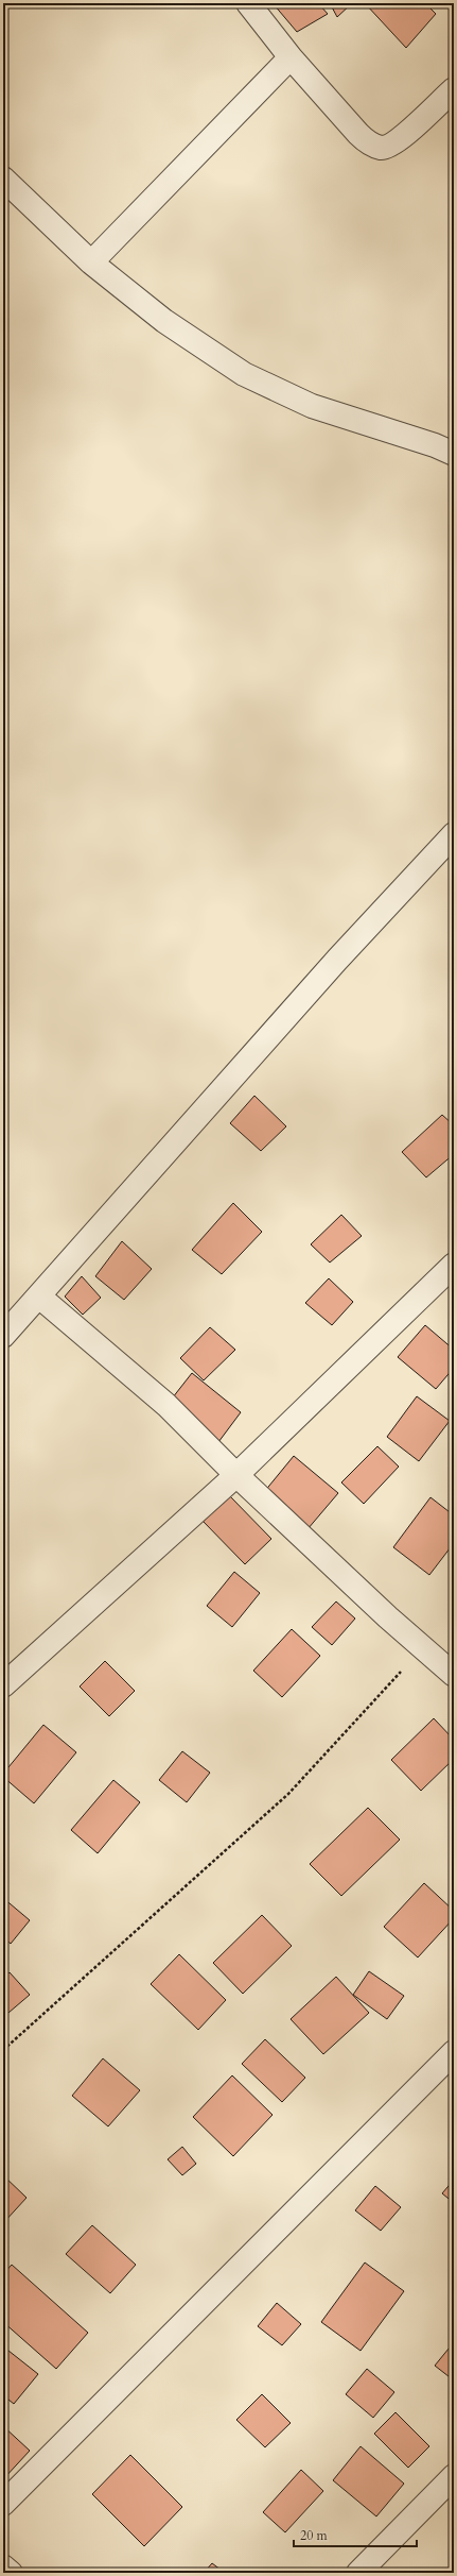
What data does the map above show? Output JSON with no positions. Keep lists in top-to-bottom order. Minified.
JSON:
{"scale_bar":"20 m"}
